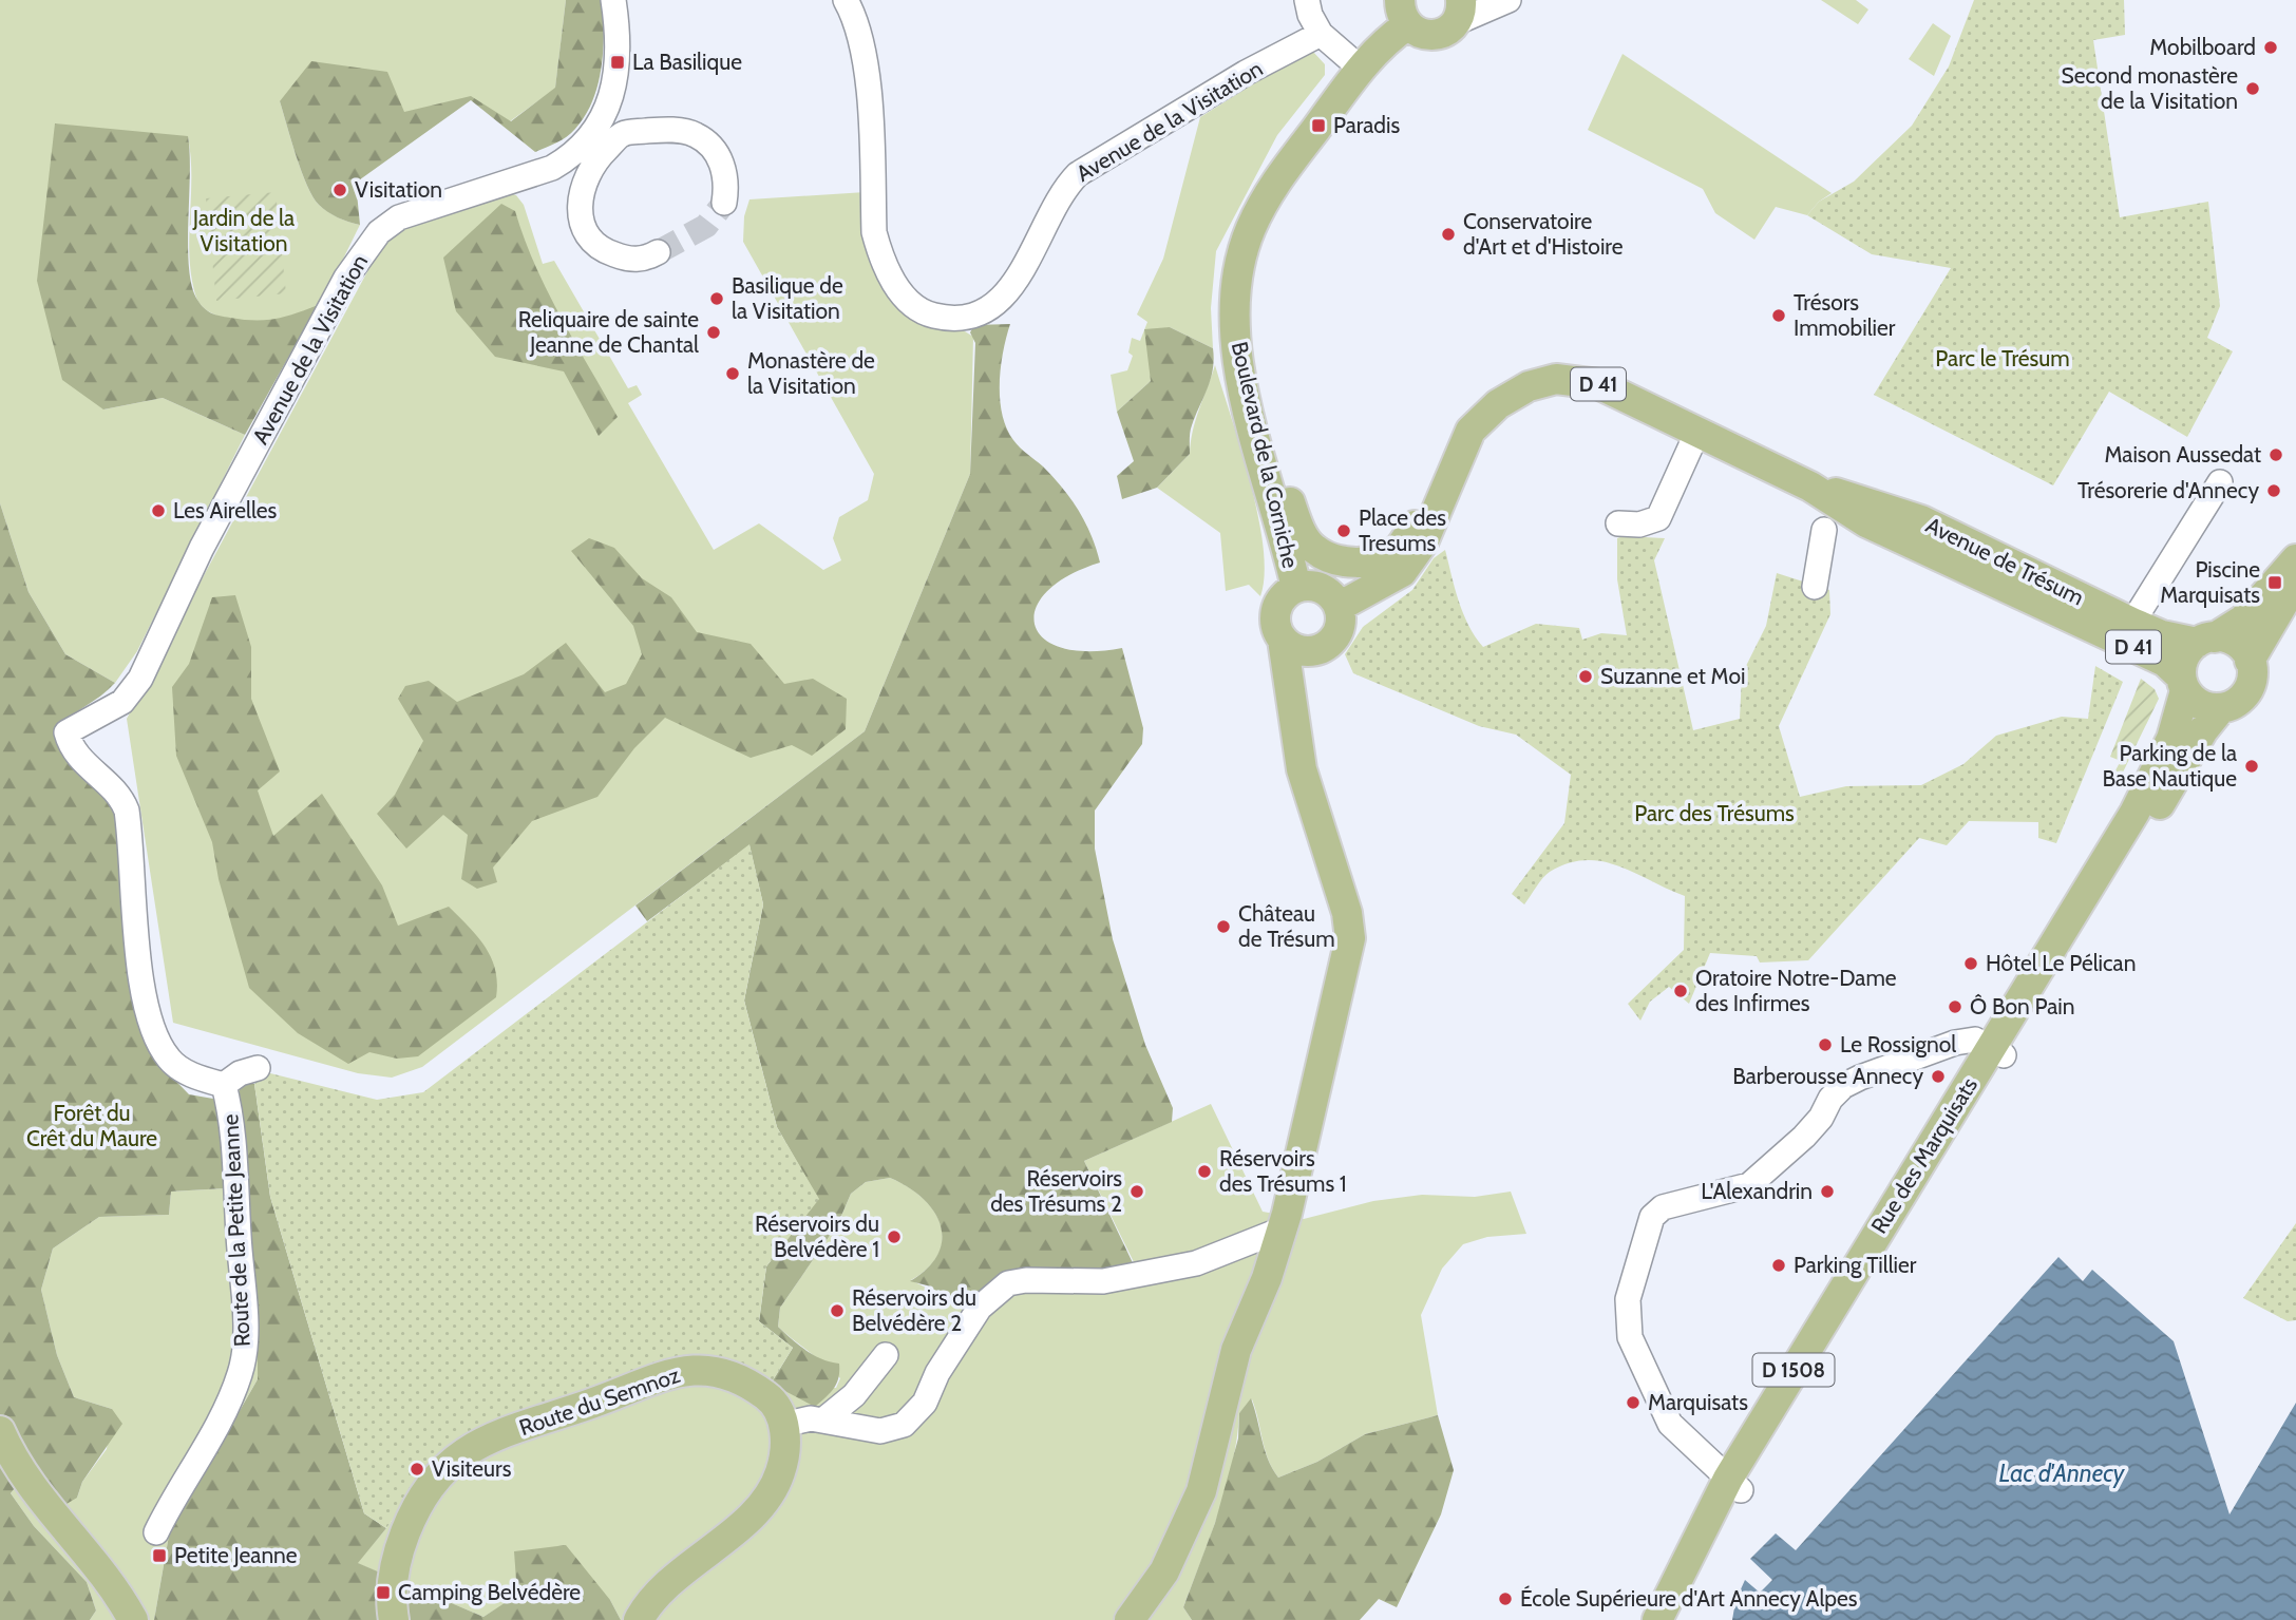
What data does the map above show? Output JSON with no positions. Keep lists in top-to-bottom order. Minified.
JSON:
{"streets":{"main road":["D 41","Boulevard de la Corniche","Avenue de Trésum","Rue des Marquisats","D 1508","Route du Semnoz"],"street":["Avenue de la Visitation","Route de la Petite Jeanne"]},"crossings":[["Avenue de la Visitation","Route de la Petite Jeanne"],["Boulevard de la Corniche","Avenue de Trésum"],["Avenue de Trésum","Rue des Marquisats"]],"water":["Lac d'Annecy"],"parks":["Jardin de la Visitation","Parc le Trésum","Parc des Trésums","Forêt du Crêt du Maure"],"places":{"other":["Mobilboard","Second monastère de la Visitation","Visitation","Conservatoire d'Art et d'Histoire","Basilique de la Visitation","Trésors Immobilier","Reliquaire de sainte Jeanne de Chantal","Monastère de la Visitation","Maison Aussedat","Trésorerie d'Annecy","Les Airelles","Place des Tresums","Suzanne et Moi","Parking de la Base Nautique","Château de Trésum","Hôtel Le Pélican","Oratoire Notre-Dame des Infirmes","Ô Bon Pain","Le Rossignol","Barberousse Annecy","Réservoirs des Trésums 1","Réservoirs des Trésums 2","L'Alexandrin","Réservoirs du Belvédère 1","Parking Tillier","Réservoirs du Belvédère 2","Marquisats","Visiteurs","École Supérieure d'Art Annecy Alpes"],"transit":["La Basilique","Paradis","Piscine Marquisats","Petite Jeanne","Camping Belvédère"]}}
